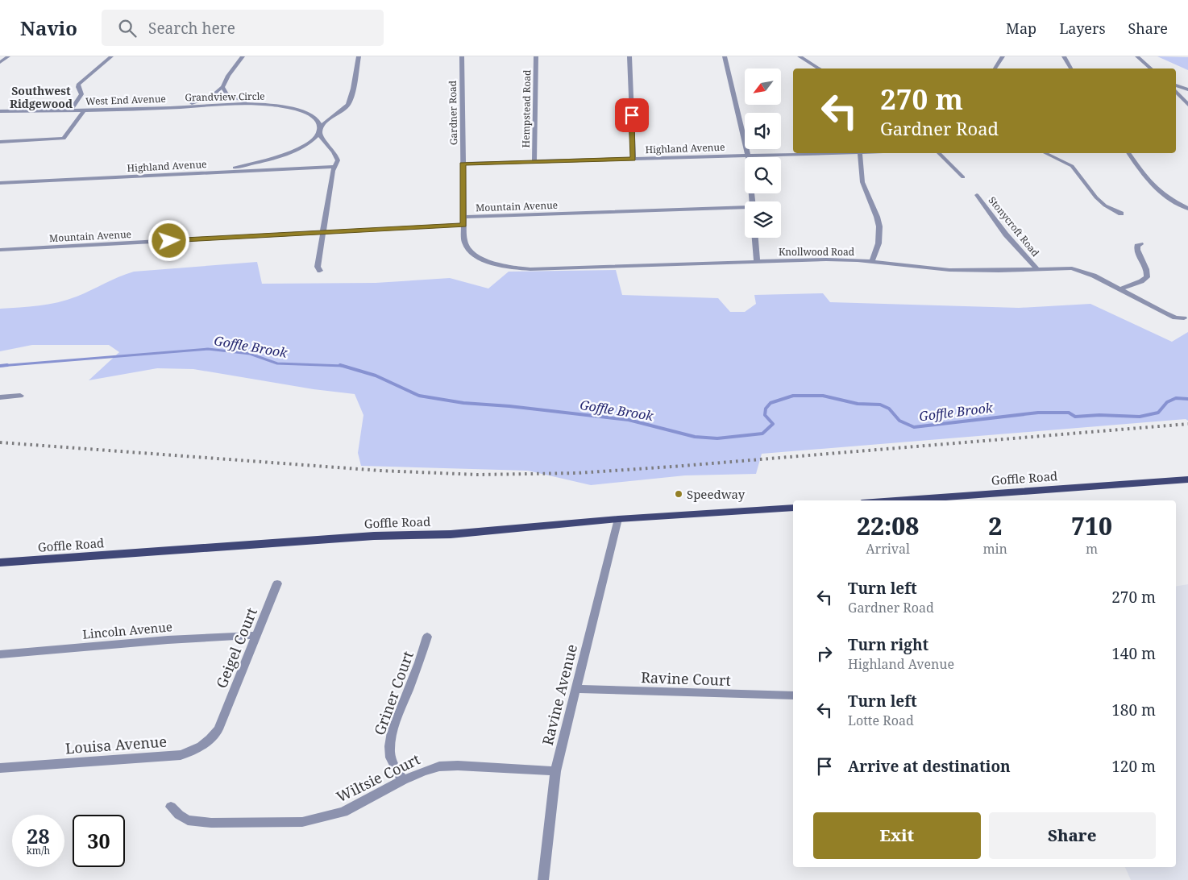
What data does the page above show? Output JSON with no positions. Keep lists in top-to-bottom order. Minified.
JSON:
{"streets":{"main road":["Goffle Road"],"street":["Grandview Circle","West End Avenue","Hempstead Road","Gardner Road","Highland Avenue","Mountain Avenue","Stonycroft Road","Knollwood Road","Lincoln Avenue","Geigel Court","Ravine Court","Griner Court","Ravine Avenue","Louisa Avenue","Wiltsie Court"]},"crossings":[["Grandview Circle","West End Avenue"],["Grandview Circle","Highland Avenue"],["Hempstead Road","Highland Avenue"],["Gardner Road","Highland Avenue"],["Gardner Road","Mountain Avenue"],["Mountain Avenue","Knollwood Road"],["Stonycroft Road","Knollwood Road"],["Goffle Road","Ravine Avenue"],["Lincoln Avenue","Geigel Court"],["Geigel Court","Louisa Avenue"],["Ravine Court","Ravine Avenue"],["Griner Court","Wiltsie Court"],["Ravine Avenue","Wiltsie Court"]],"districts":["Southwest Ridgewood"],"water":["Goffle Brook"],"places":["Speedway"],"north":"bottom left","page":{"header":"Navio","search":"Search here","nav":["Map","Layers","Share"],"turn":["270 m","Gardner Road"],"eta":["22:08","Arrival","2","min","710","m"],"list":[{"name":"Turn left","note":"Gardner Road","value":"270 m"},{"name":"Turn right","note":"Highland Avenue","value":"140 m"},{"name":"Turn left","note":"Lotte Road","value":"180 m"},{"name":"Arrive at destination","value":"120 m"}],"buttons":["Exit","Share"],"speed":"28 km/h","limit":"30"}}
